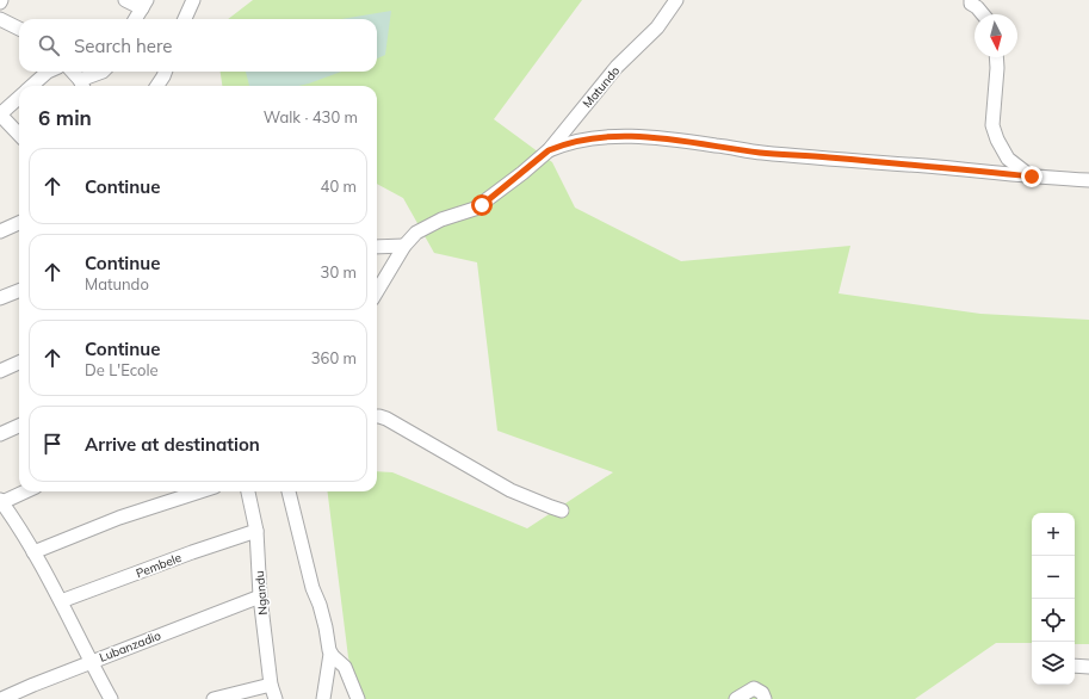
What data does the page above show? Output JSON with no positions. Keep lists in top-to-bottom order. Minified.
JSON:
{"streets":{"street":["Matundo","Pembele","Ngandu","Lubanzadio"]},"crossings":[["Pembele","Ngandu"],["Ngandu","Lubanzadio"]],"north":"bottom","page":{"search":"Search here","heading":["6 min","Walk · 430 m"],"list":[["Continue","40 m"],["Continue","Matundo","30 m"],["Continue","De L'Ecole","360 m"],"Arrive at destination"],"map_buttons":["+","−"]}}
